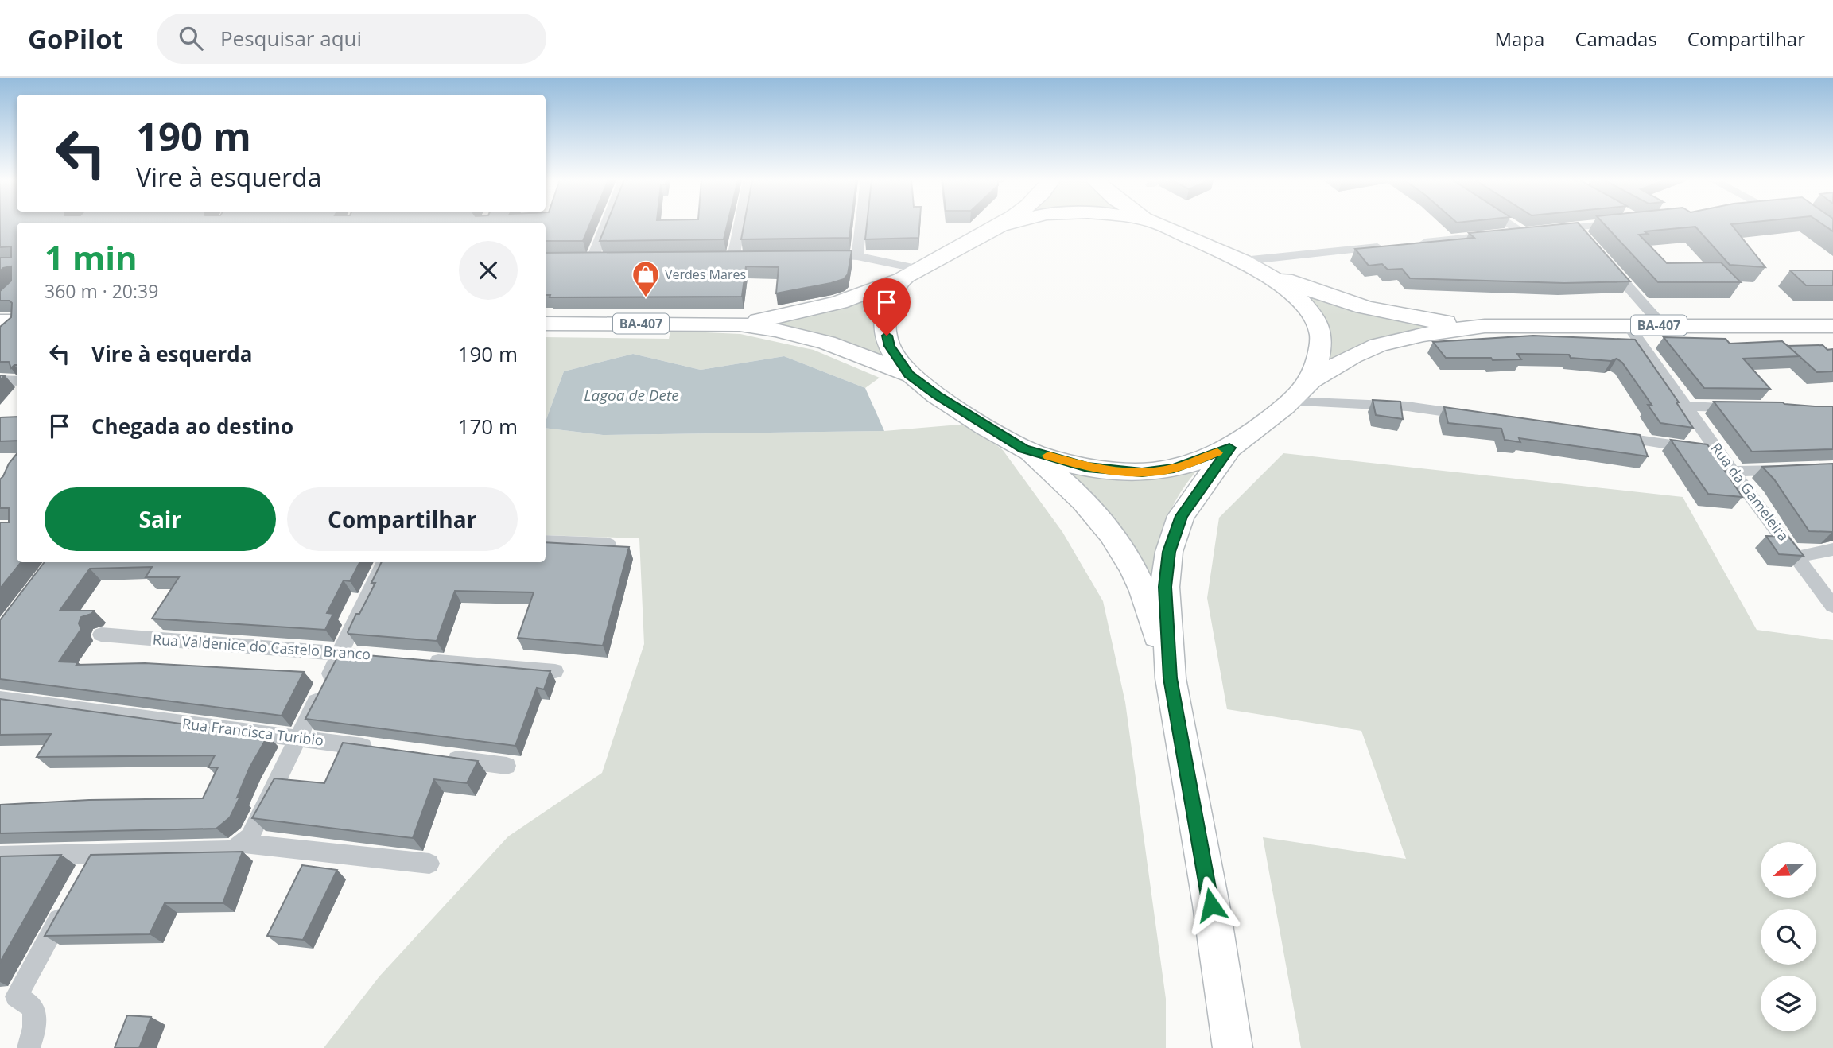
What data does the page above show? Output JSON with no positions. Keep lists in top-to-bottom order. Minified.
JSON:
{"streets":{"main road":["BA-407"],"street":["Rua da Gameleira","Rua Valdenice do Castelo Branco","Rua Francisca Turibio"]},"crossings":[["BA-407","Rua da Gameleira"]],"water":["Lagoa de Dete"],"places":{"shop":["Verdes Mares"]},"north":"left","page":{"header":"GoPilot","search":"Pesquisar aqui","nav":["Mapa","Camadas","Compartilhar"],"turn":["190 m","Vire à esquerda"],"heading":["1 min","360 m · 20:39"],"list":[{"name":"Vire à esquerda","value":"190 m"},{"name":"Chegada ao destino","value":"170 m"}],"buttons":["Sair","Compartilhar"]}}
